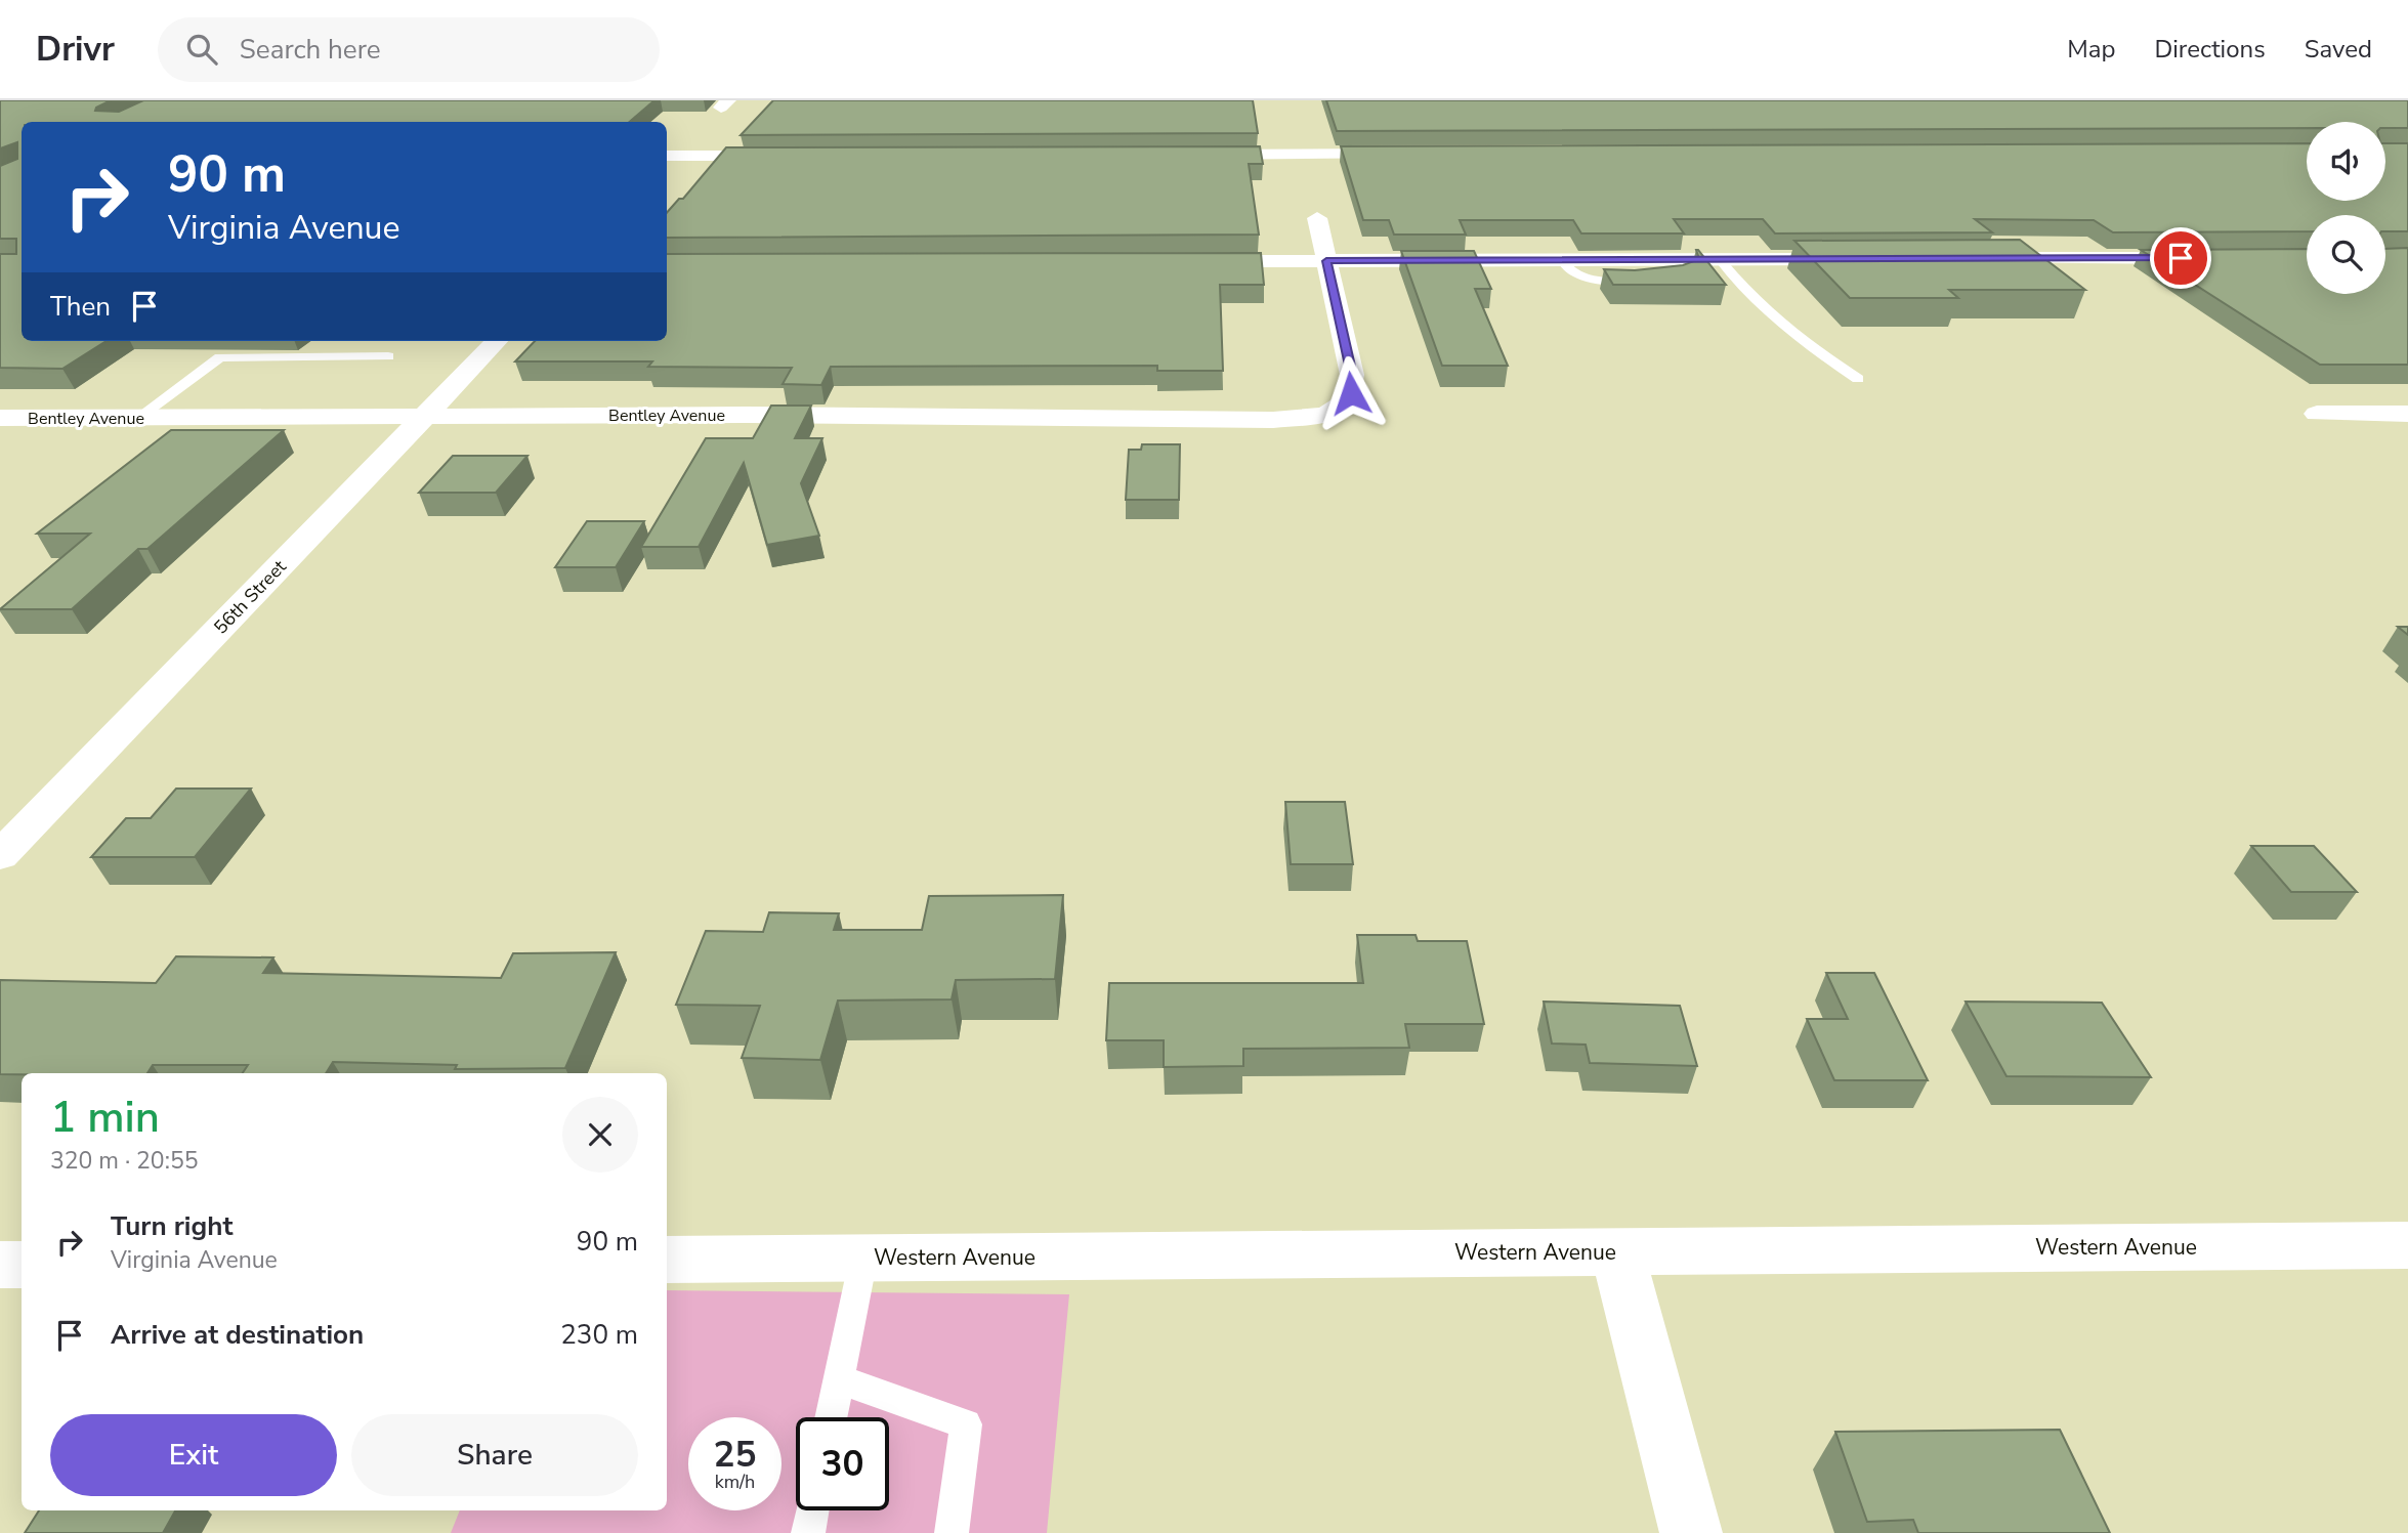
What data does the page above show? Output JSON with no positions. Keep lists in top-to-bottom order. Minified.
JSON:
{"streets":{"street":["Bentley Avenue","56th Street","Western Avenue"]},"crossings":[["Bentley Avenue","56th Street"]],"page":{"header":"Drivr","search":"Search here","nav":["Map","Directions","Saved"],"turn":["90 m","Virginia Avenue"],"then":"Then","heading":["1 min","320 m · 20:55"],"list":[{"name":"Turn right","note":"Virginia Avenue","value":"90 m"},{"name":"Arrive at destination","value":"230 m"}],"buttons":["Exit","Share"],"speed":"25 km/h","limit":"30"}}
